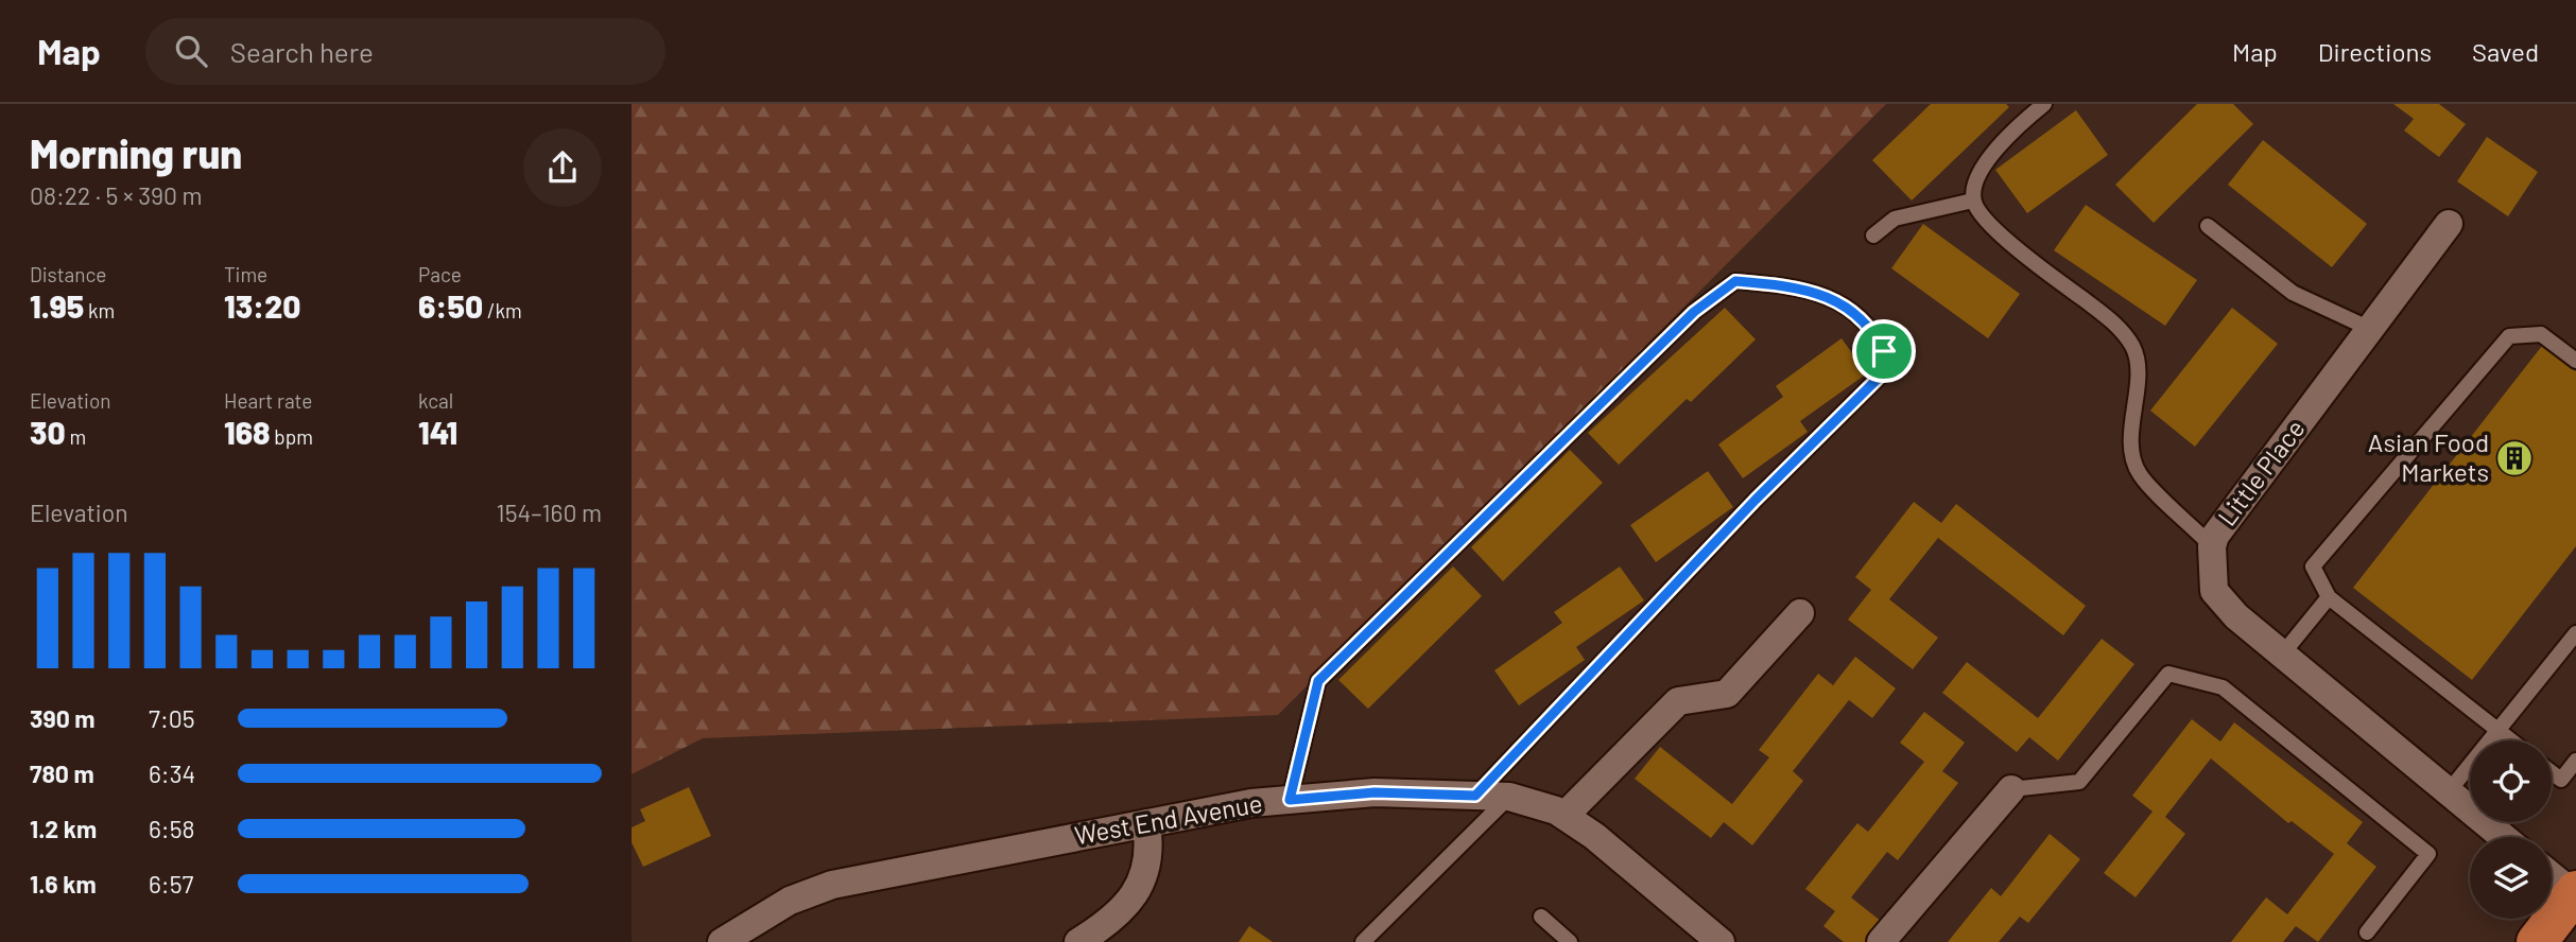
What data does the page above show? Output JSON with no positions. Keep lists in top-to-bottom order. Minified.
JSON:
{"streets":{"street":["Little Place","West End Avenue"]},"places":{"building":["Asian Food Markets"]},"page":{"header":"Map","search":"Search here","nav":["Map","Directions","Saved"],"heading":["Morning run","08:22 · 5 × 390 m"],"stats":[["Distance","1.95 km"],["Time","13:20"],["Pace","6:50 /km"],["Elevation","30 m"],["Heart rate","168 bpm"],["kcal","141"]],"chart":["Elevation","154–160 m"],"list":[{"name":"390 m","note":"7:05"},{"name":"780 m","note":"6:34"},{"name":"1.2 km","note":"6:58"},{"name":"1.6 km","note":"6:57"}]}}
